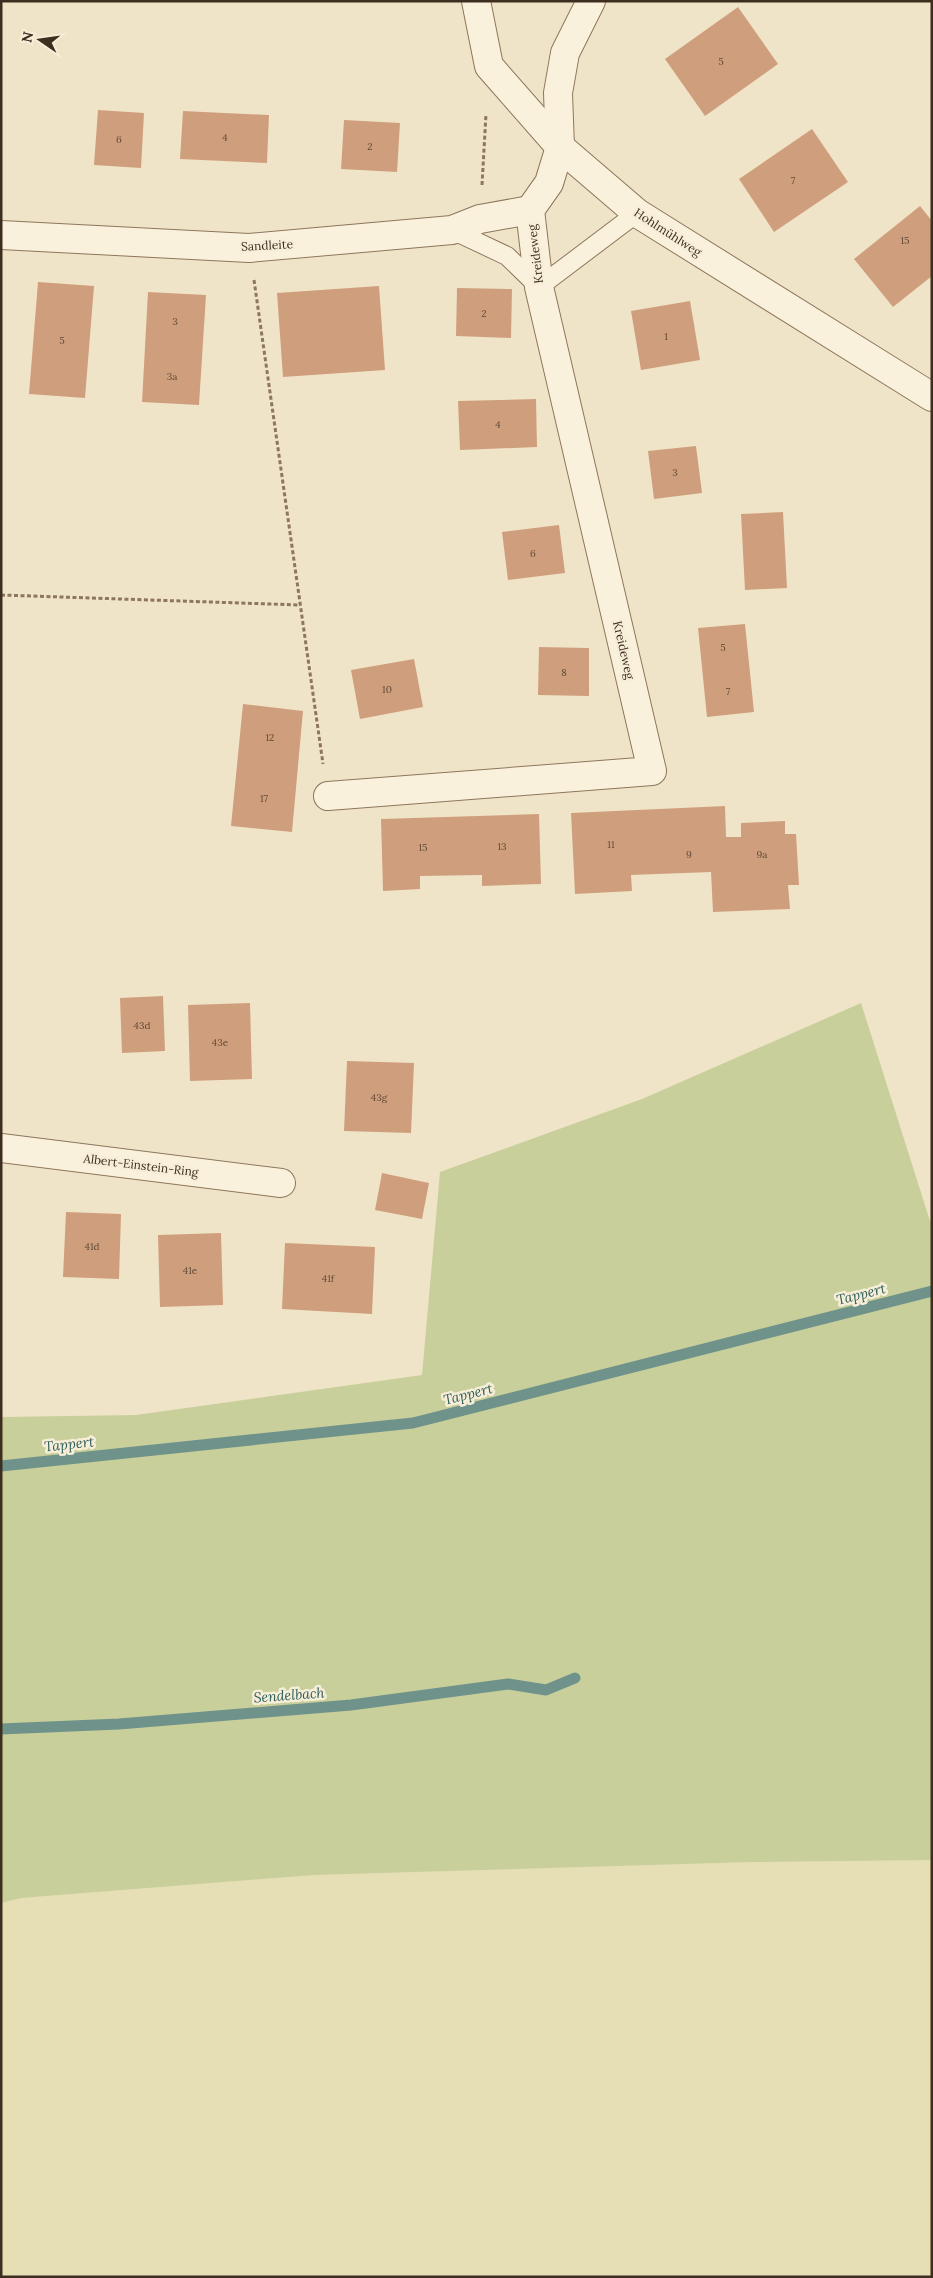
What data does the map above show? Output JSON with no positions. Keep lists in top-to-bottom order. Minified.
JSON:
{"streets":{"street":["Hohlmühlweg","Sandleite","Kreideweg","Albert-Einstein-Ring"]},"crossings":[["Hohlmühlweg","Kreideweg"],["Sandleite","Kreideweg"]],"water":["Tappert","Sendelbach"],"house_numbers":["5","4","6","2","7","15","2","3","1","5","3a","4","3","6","5","8","10","7","12","17","11","13","15","9","9a","43d","43e","43g","41d","41e","41f"],"north":"left"}
